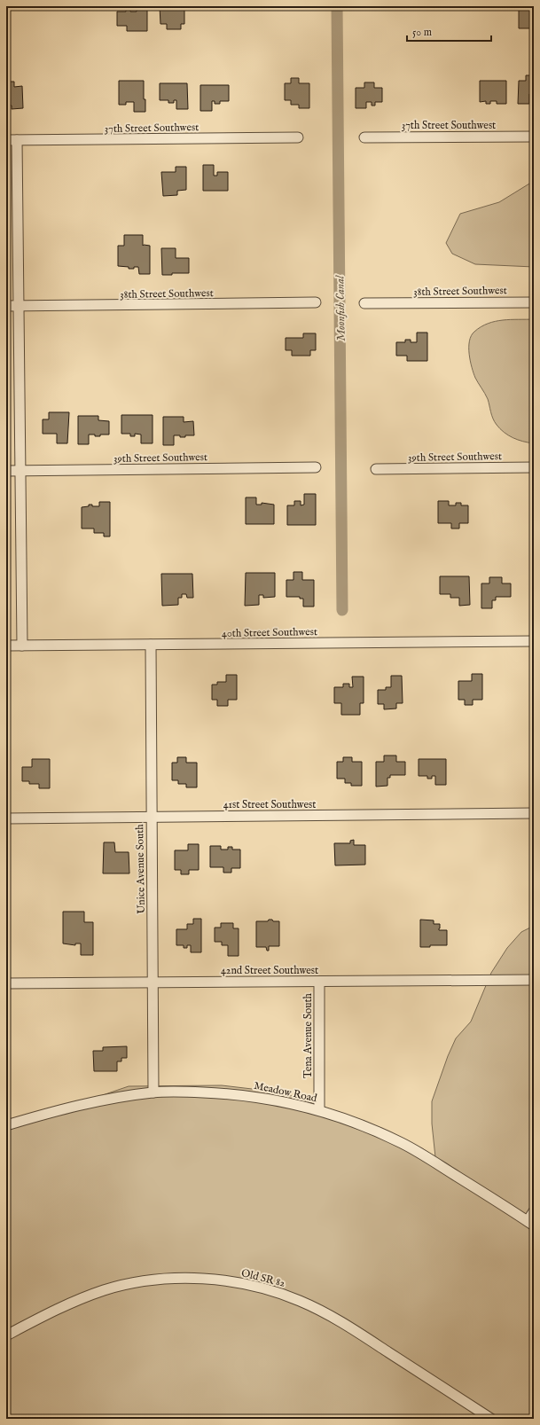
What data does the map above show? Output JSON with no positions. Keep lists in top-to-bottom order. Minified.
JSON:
{"streets":{"street":["37th Street Southwest","38th Street Southwest","39th Street Southwest","40th Street Southwest","41st Street Southwest","Unice Avenue South","42nd Street Southwest","Tena Avenue South","Meadow Road","Old SR 82"]},"crossings":[["40th Street Southwest","Unice Avenue South"],["41st Street Southwest","Unice Avenue South"],["Unice Avenue South","42nd Street Southwest"],["Unice Avenue South","Meadow Road"],["42nd Street Southwest","Tena Avenue South"],["Tena Avenue South","Meadow Road"]],"water":["Moonfish Canal"],"scale_bar":"50 m"}
